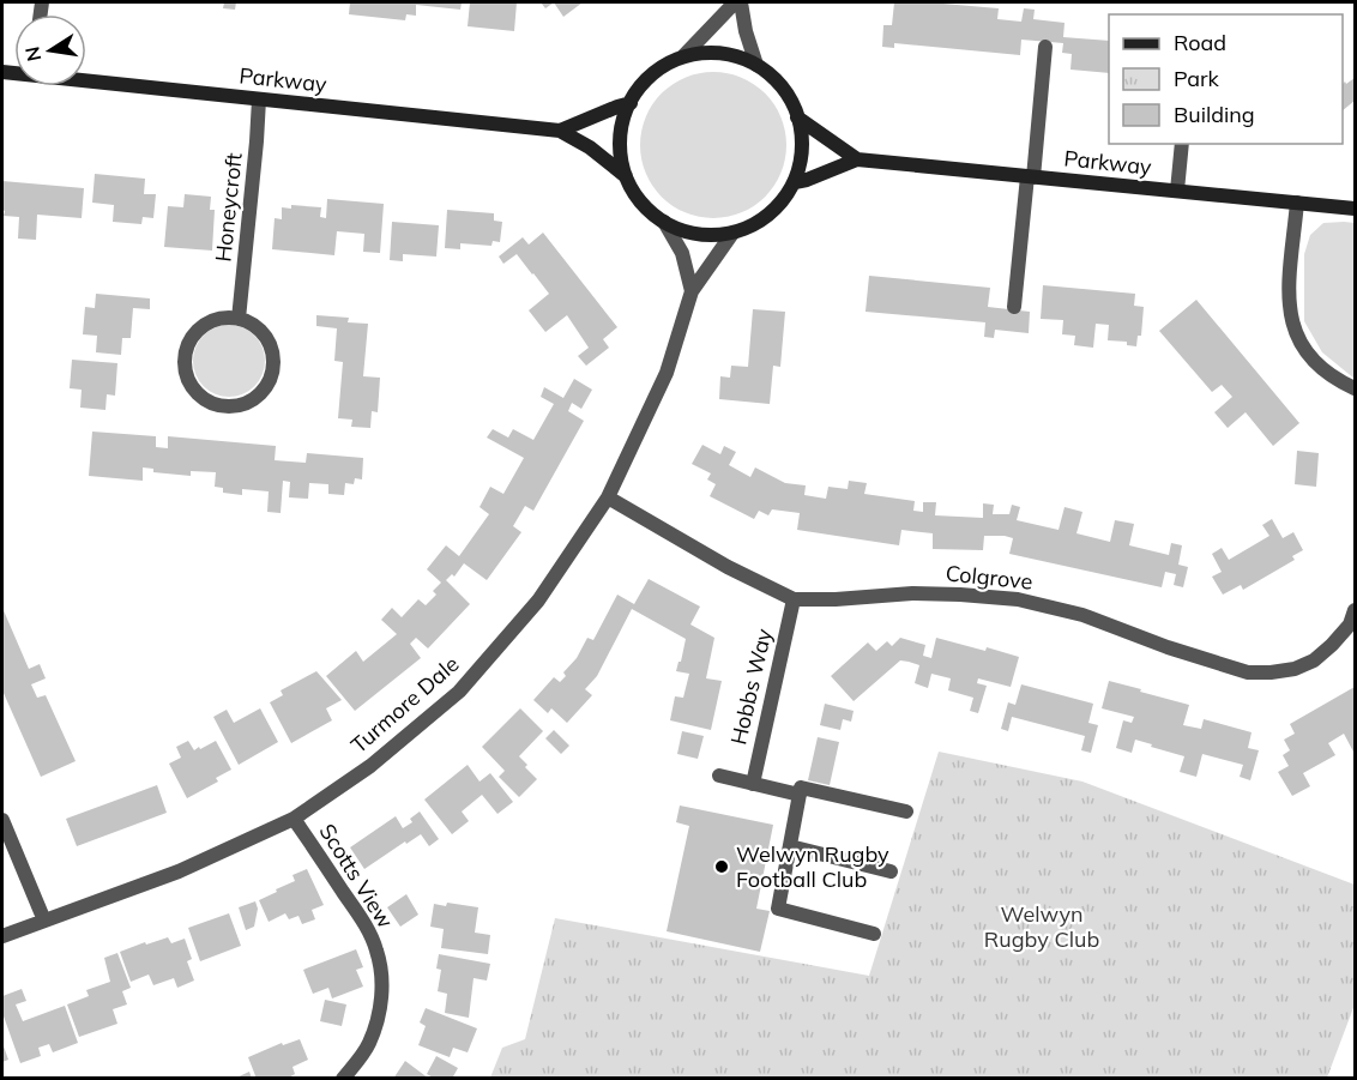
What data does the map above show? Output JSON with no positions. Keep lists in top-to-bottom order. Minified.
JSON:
{"streets":{"street":["Parkway","Honeycroft","Colgrove","Hobbs Way","Turmore Dale","Scotts View"]},"crossings":[["Parkway","Honeycroft"],["Parkway","Turmore Dale"],["Colgrove","Hobbs Way"],["Colgrove","Turmore Dale"],["Turmore Dale","Scotts View"]],"parks":["Welwyn Rugby Club"],"places":["Welwyn Rugby Football Club"],"legend":["Road","Park","Building"],"north":"left"}
